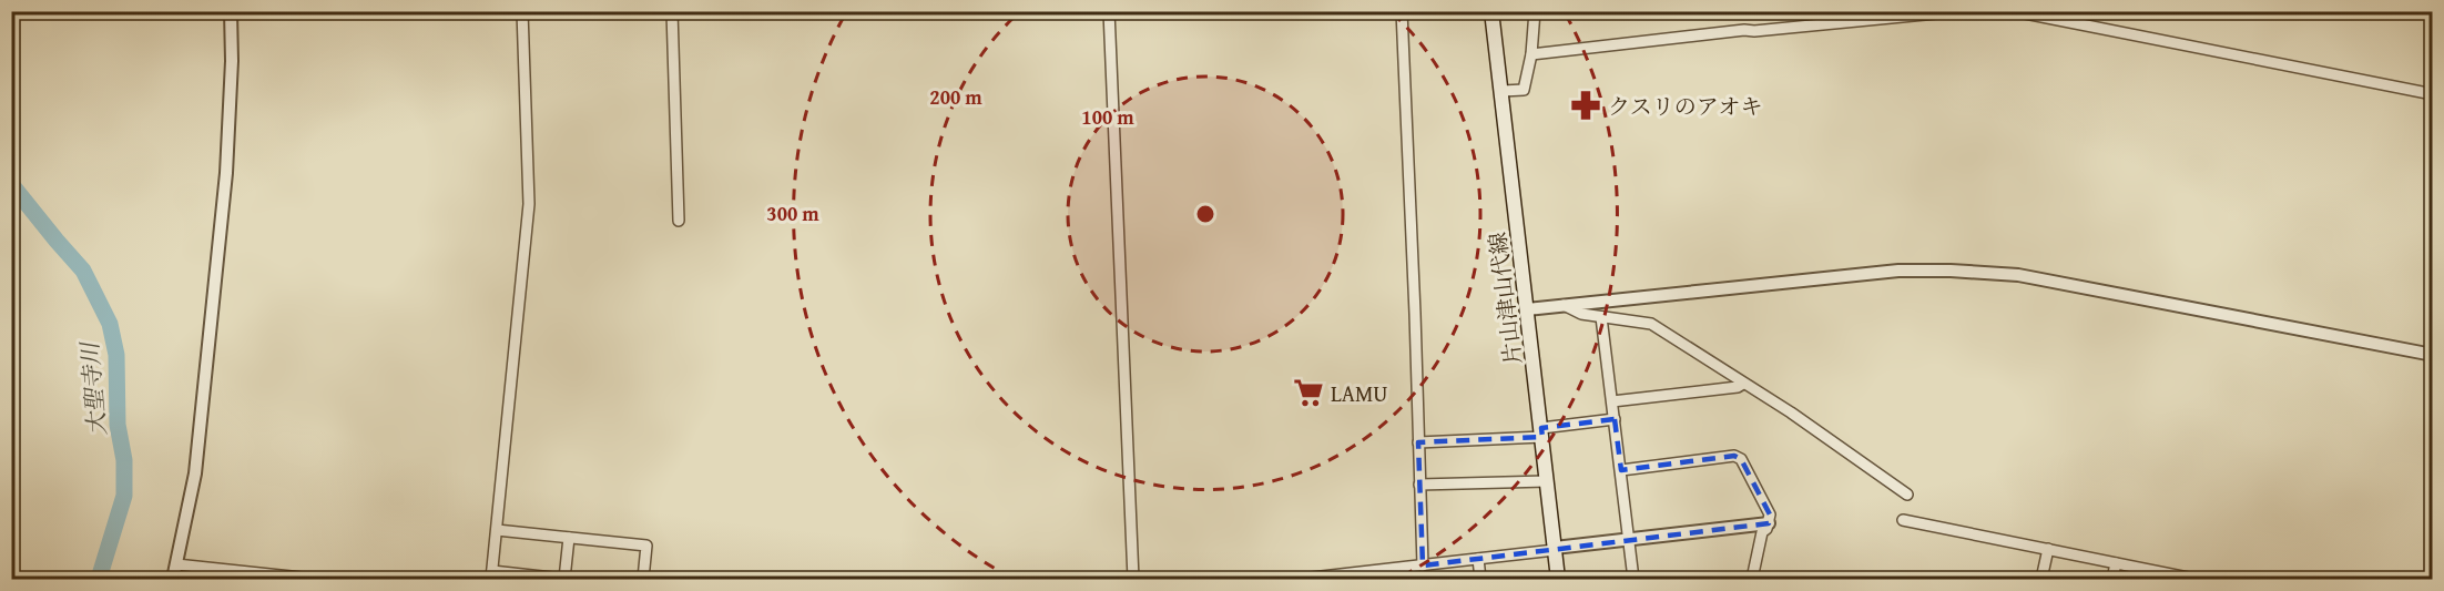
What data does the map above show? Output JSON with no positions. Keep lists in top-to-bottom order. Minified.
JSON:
{"streets":{"main road":["片山津山代線"]},"water":["大聖寺川"],"places":{"pharmacy":["クスリのアオキ"],"supermarket":["LAMU"]},"rings":["200 m","100 m","300 m"]}
